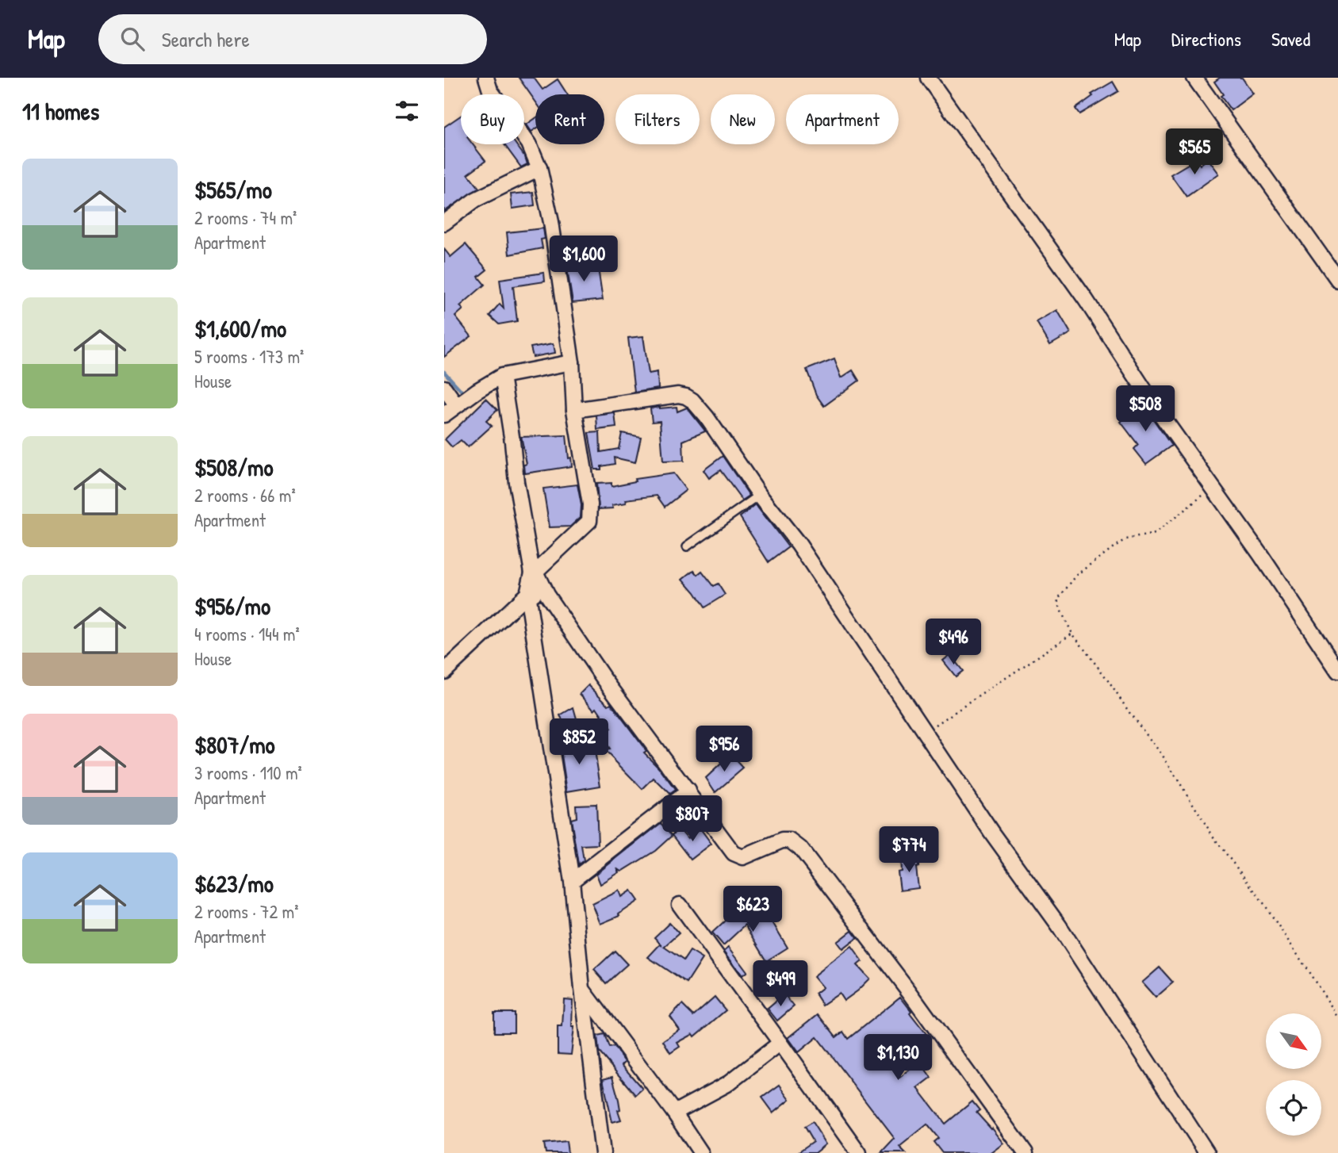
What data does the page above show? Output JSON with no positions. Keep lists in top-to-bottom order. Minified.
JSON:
{"north":"bottom right","page":{"header":"Map","search":"Search here","nav":["Map","Directions","Saved"],"heading":"11 homes","chip":["Buy","Rent","Filters","New","Apartment"],"price":["$565","$1,600","$508","$496","$852","$956","$807","$774","$623","$499","$1,130"],"list":[{"name":"$565/mo","note":"2 rooms · 74 m² · Apartment"},{"name":"$1,600/mo","note":"5 rooms · 173 m² · House"},{"name":"$508/mo","note":"2 rooms · 66 m² · Apartment"},{"name":"$956/mo","note":"4 rooms · 144 m² · House"},{"name":"$807/mo","note":"3 rooms · 110 m² · Apartment"},{"name":"$623/mo","note":"2 rooms · 72 m² · Apartment"}]}}
